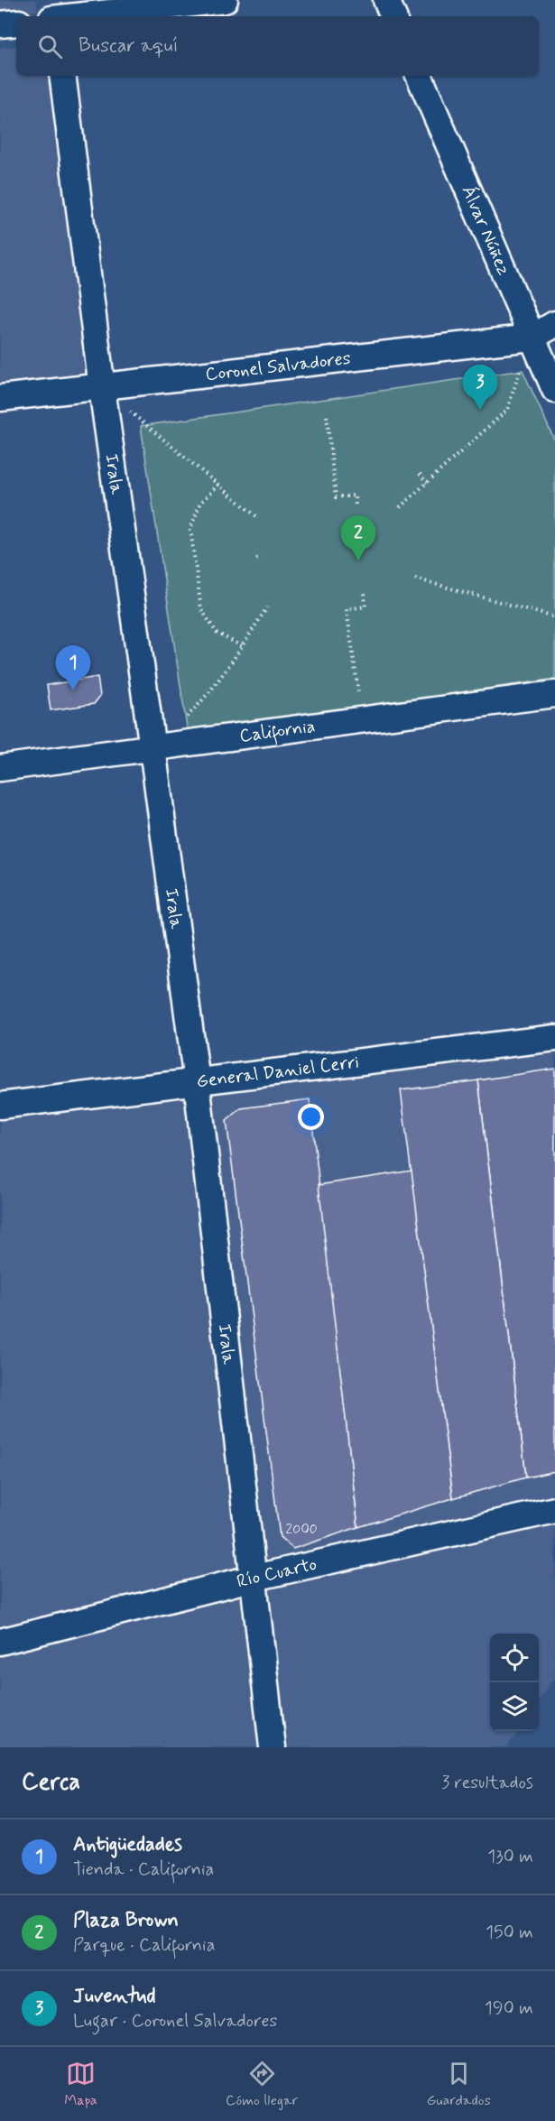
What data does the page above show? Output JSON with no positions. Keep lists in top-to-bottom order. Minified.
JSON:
{"streets":{"street":["Álvar Núñez","Coronel Salvadores","Irala","California","General Daniel Cerri","Río Cuarto"]},"crossings":[["Álvar Núñez","Coronel Salvadores"],["Coronel Salvadores","Irala"],["Irala","California"],["Irala","General Daniel Cerri"],["Irala","Río Cuarto"]],"house_numbers":["2000"],"page":{"search":"Buscar aquí","pins":["3","2","1"],"heading":["Cerca","3 resultados"],"list":[{"mark":"1","name":"Antigüedades","note":"Tienda · California","value":"130 m"},{"mark":"2","name":"Plaza Brown","note":"Parque · California","value":"150 m"},{"mark":"3","name":"Juventud","note":"Lugar · Coronel Salvadores","value":"190 m"}],"nav":["Mapa","Cómo llegar","Guardados"]}}
